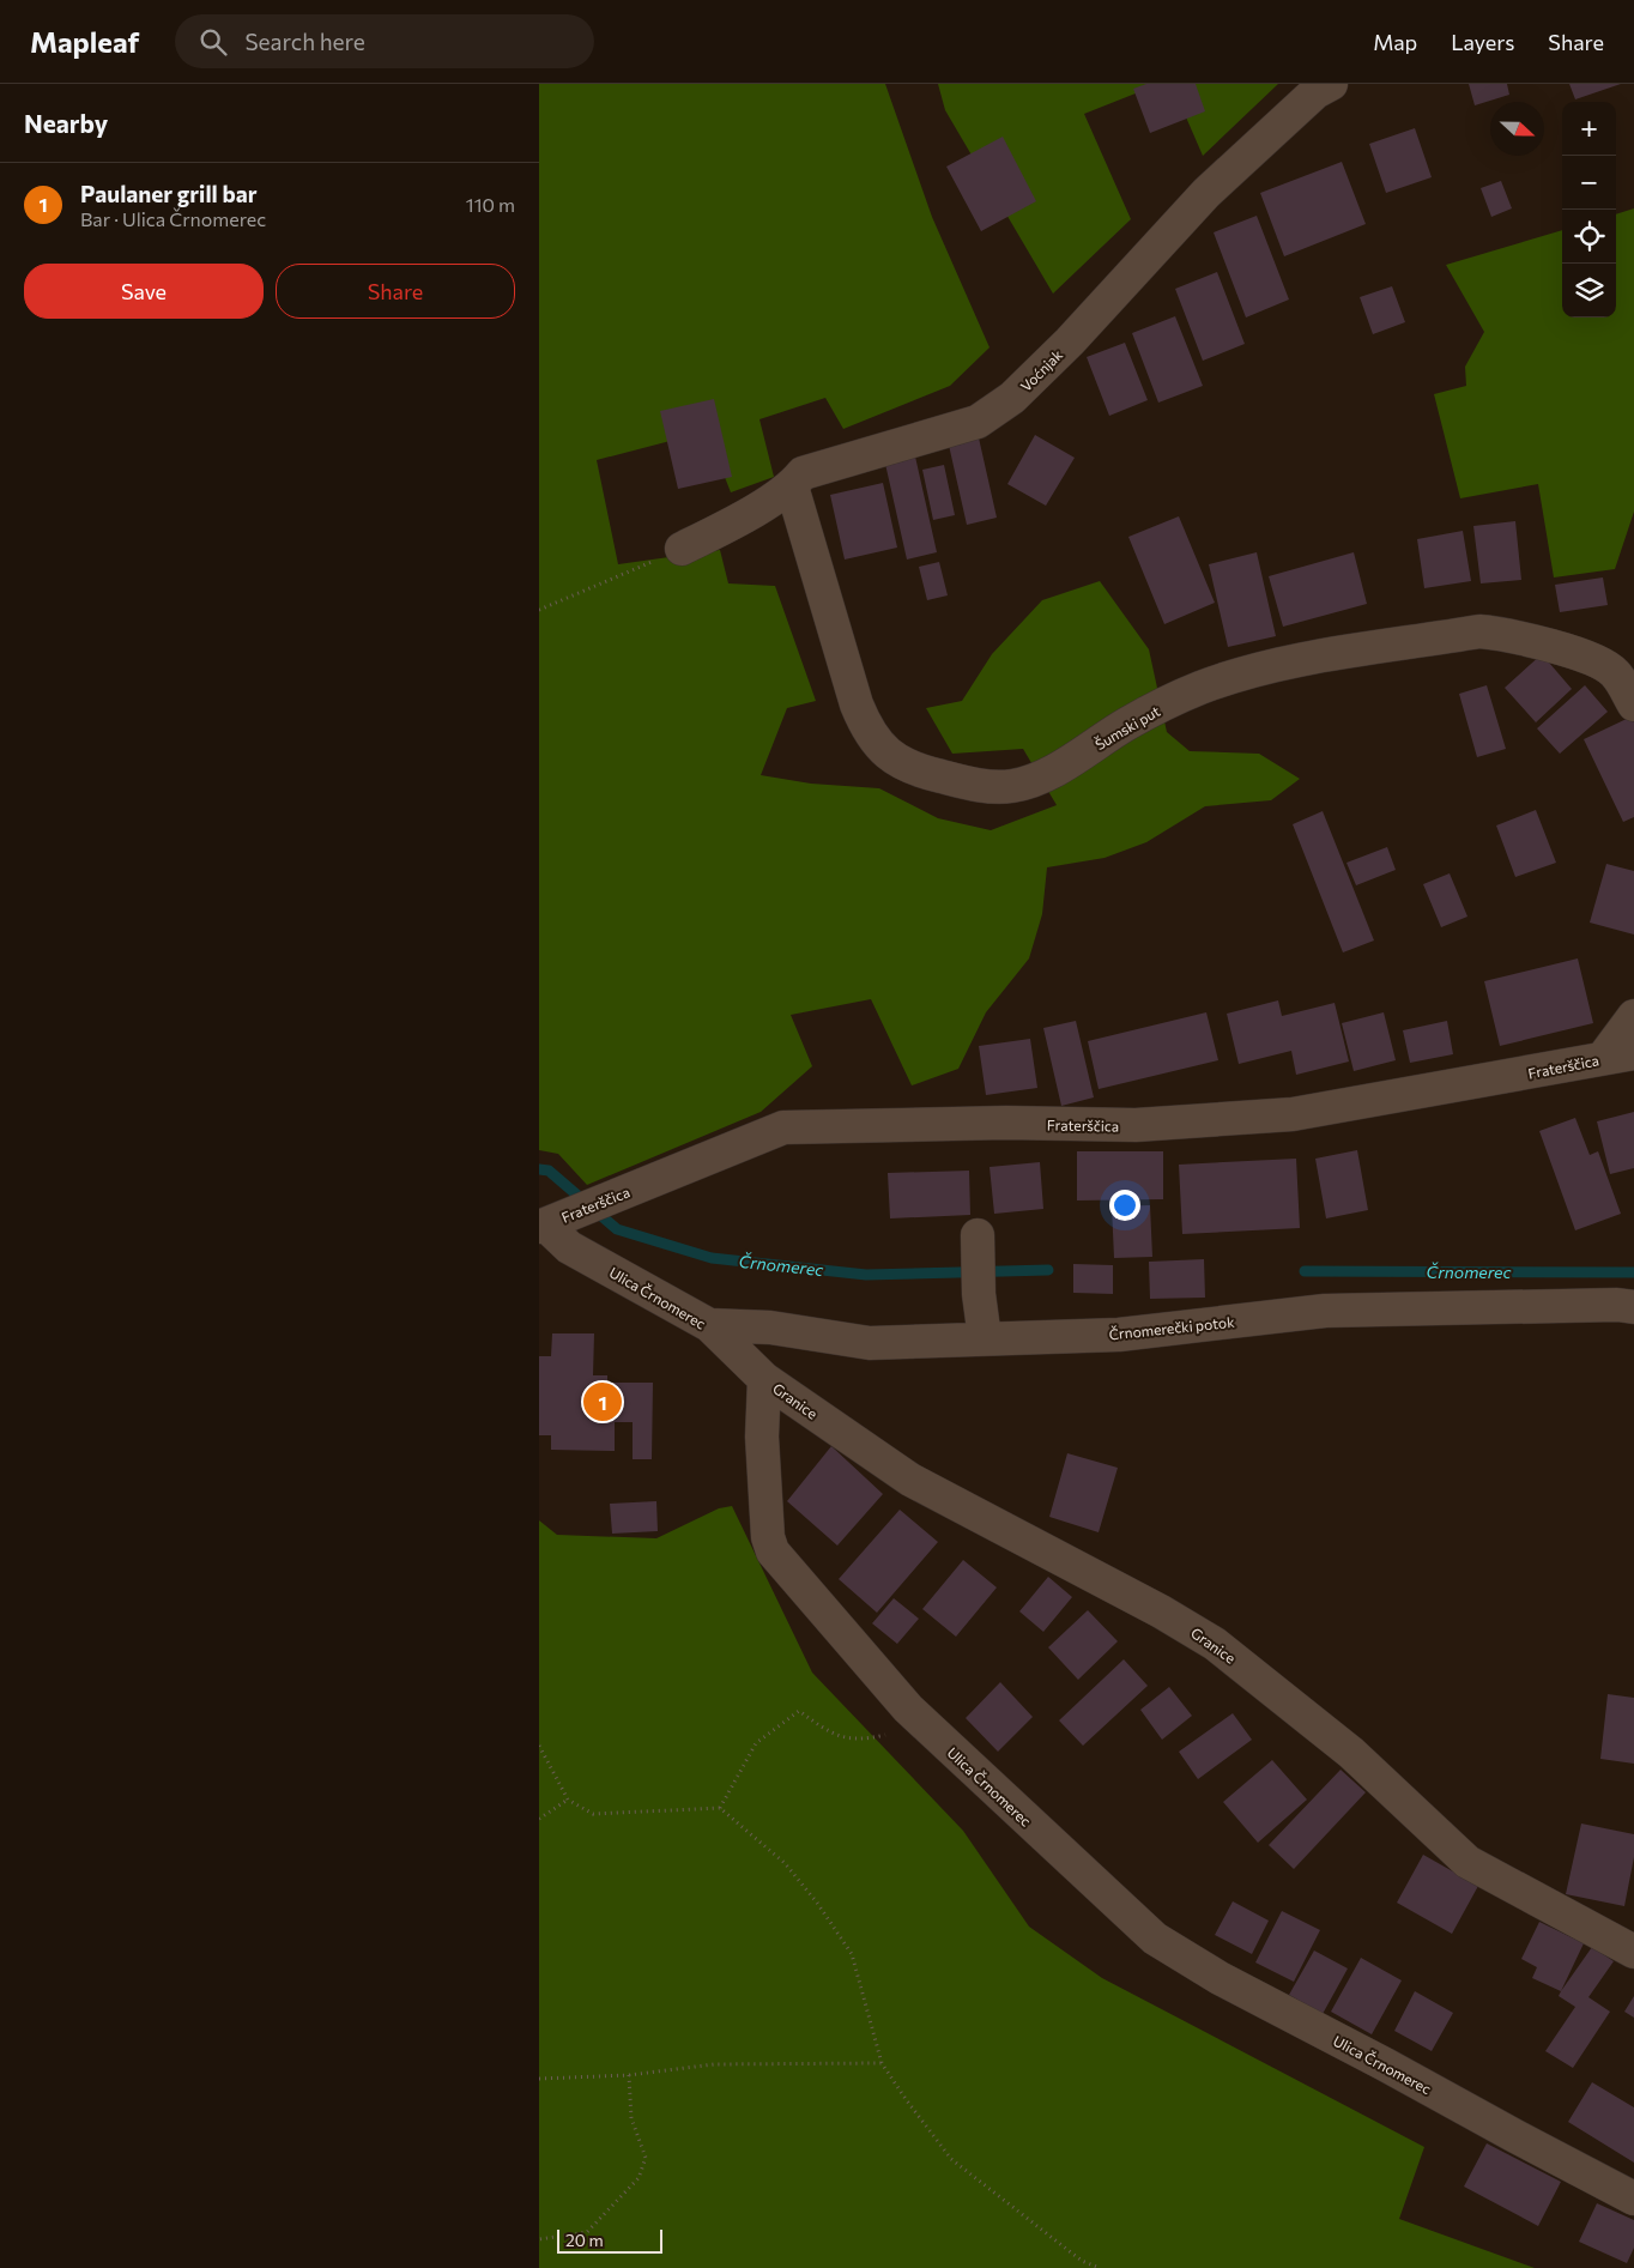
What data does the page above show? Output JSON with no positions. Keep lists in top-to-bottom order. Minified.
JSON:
{"streets":{"street":["Voćnjak","Šumski put","Fraterščica","Ulica Črnomerec","Črnomerečki potok","Granice"]},"crossings":[["Voćnjak","Šumski put"],["Fraterščica","Ulica Črnomerec"],["Ulica Črnomerec","Črnomerečki potok"],["Ulica Črnomerec","Granice"]],"water":["Črnomerec"],"scale_bar":"20 m","north":"right","page":{"header":"Mapleaf","search":"Search here","nav":["Map","Layers","Share"],"heading":"Nearby","map_buttons":["+","−"],"list":[{"mark":"1","name":"Paulaner grill bar","note":"Bar · Ulica Črnomerec","value":"110 m"}],"buttons":["Save","Share"],"pins":"1","scale":"20 m"}}
